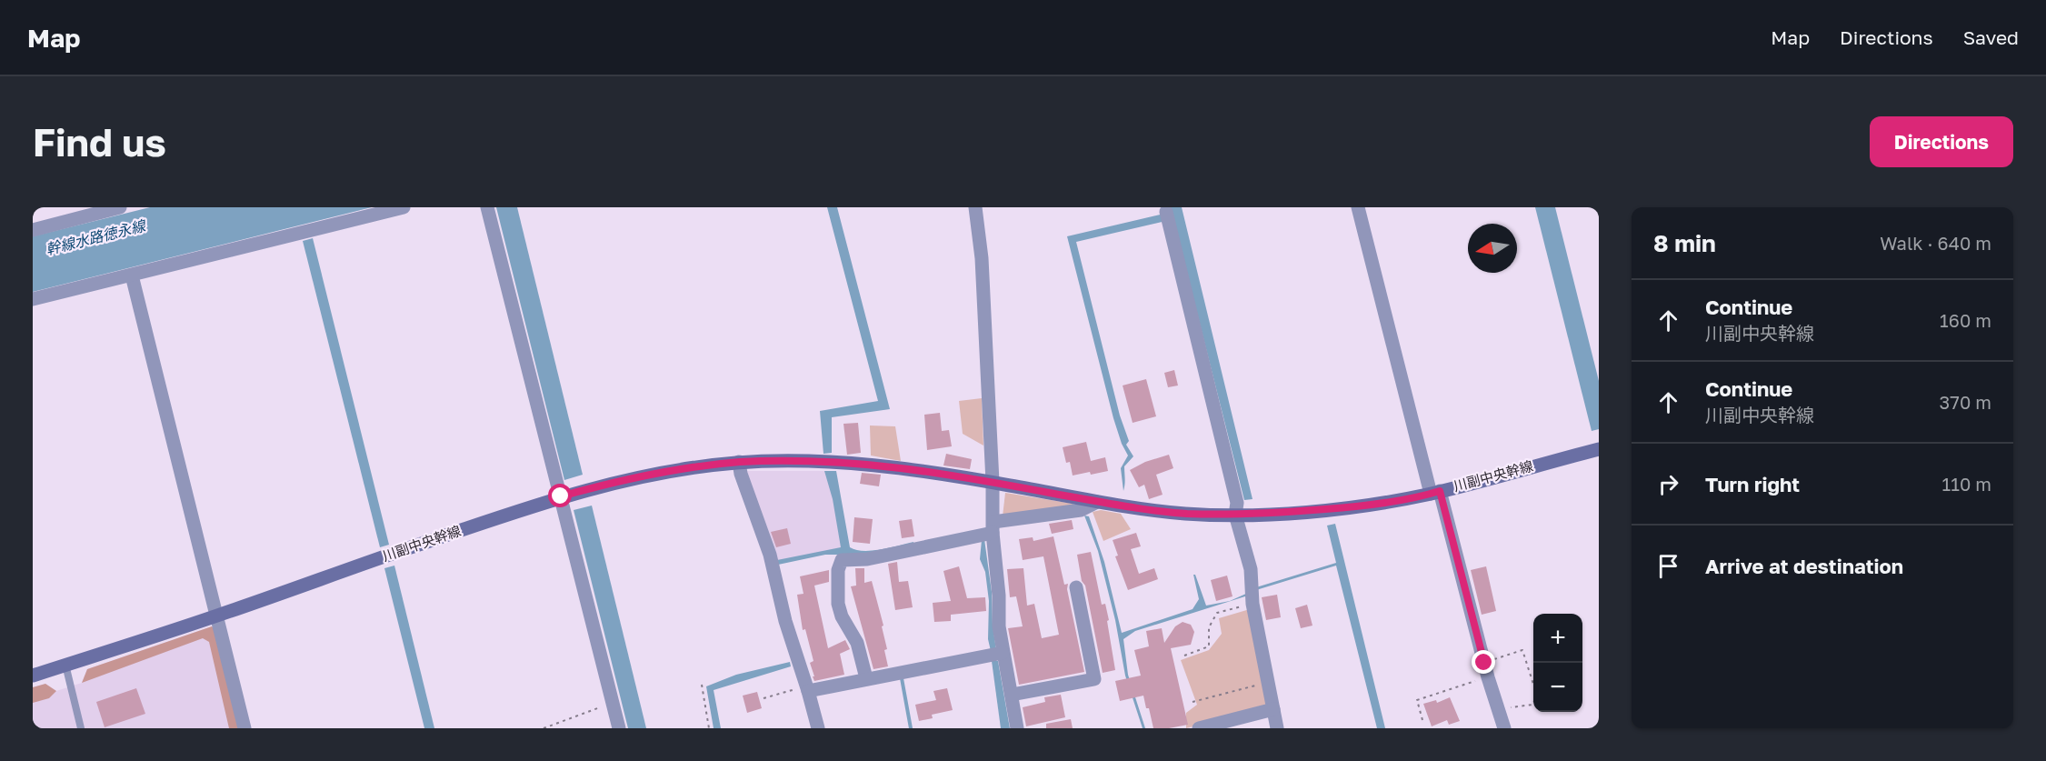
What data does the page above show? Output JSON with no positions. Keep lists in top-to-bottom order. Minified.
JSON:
{"streets":{"street":["川副中央幹線"]},"water":["幹線水路徳永線"],"north":"left","page":{"header":"Map","nav":["Map","Directions","Saved"],"buttons":"Directions","title":"Find us","heading":["8 min","Walk · 640 m"],"list":[["Continue","川副中央幹線","160 m"],["Continue","川副中央幹線","370 m"],["Turn right","110 m"],"Arrive at destination"],"map_buttons":["+","−"]}}
